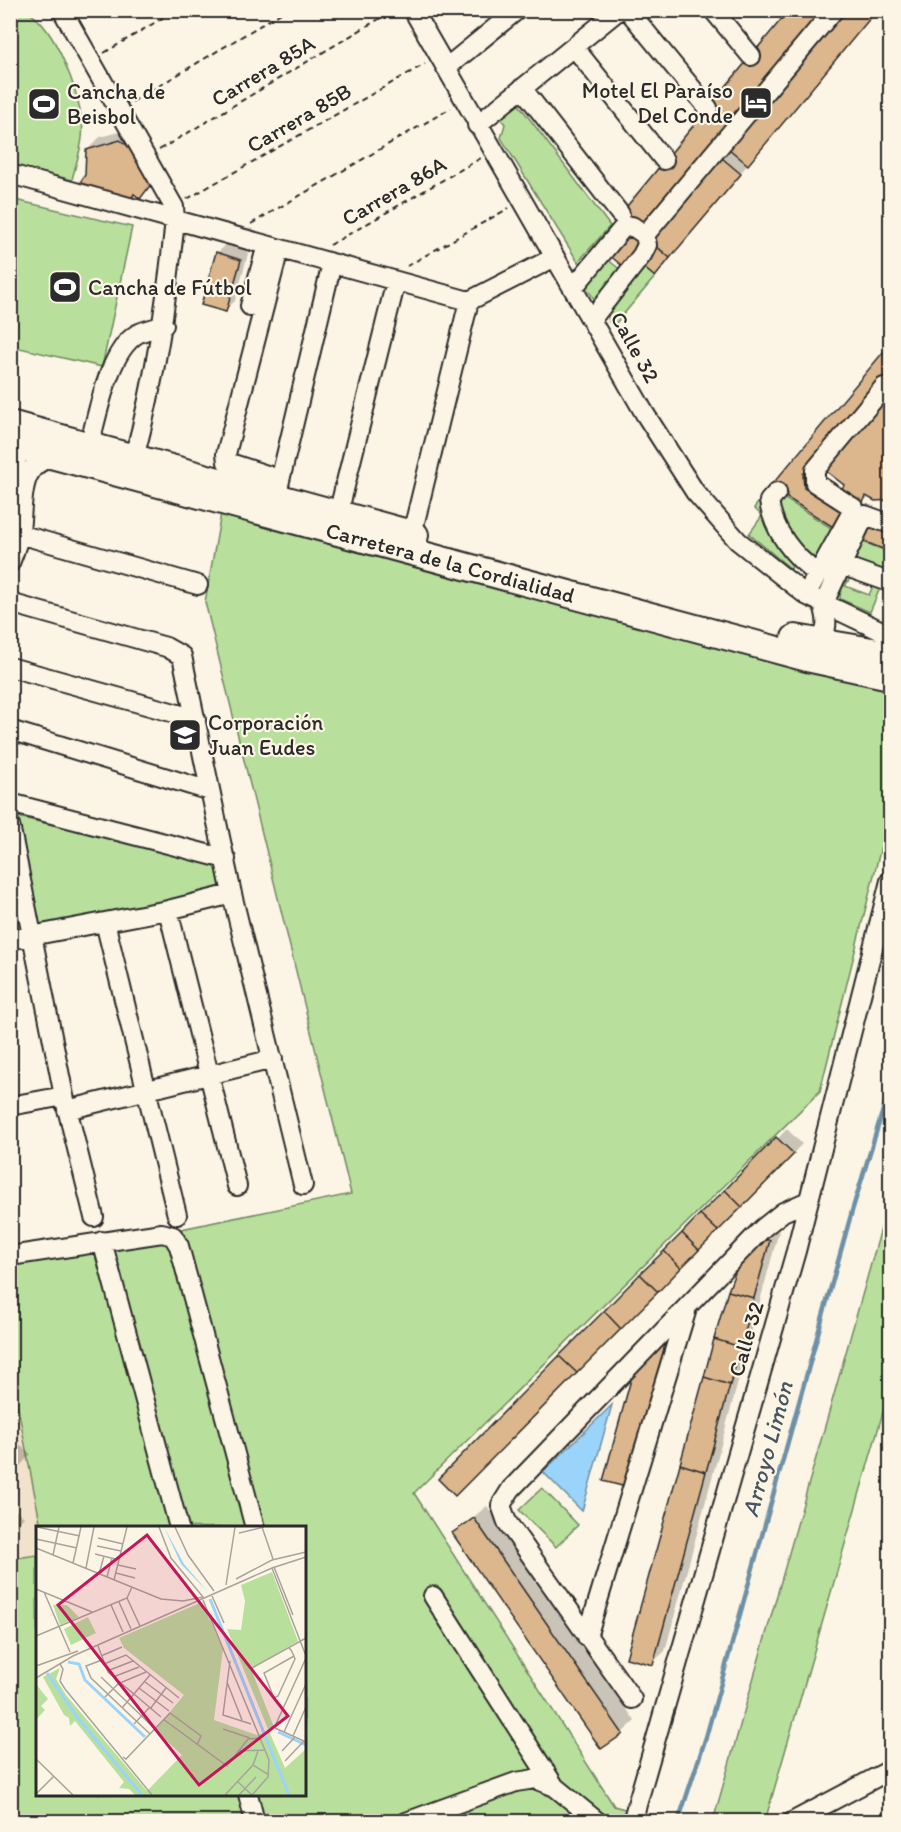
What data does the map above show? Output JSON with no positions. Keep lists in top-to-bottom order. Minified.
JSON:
{"streets":{"highway":["Carretera de la Cordialidad"],"street":["Calle 32"],"path":["Carrera 85A","Carrera 85B","Carrera 86A"]},"crossings":[["Carrera 85B","Calle 32"],["Carrera 86A","Calle 32"]],"water":["Arroyo Limón"],"places":{"hotel":["Motel El Paraíso Del Conde"],"sports":["Cancha de Beisbol","Cancha de Fútbol"],"school or university":["Corporación Juan Eudes"]}}
